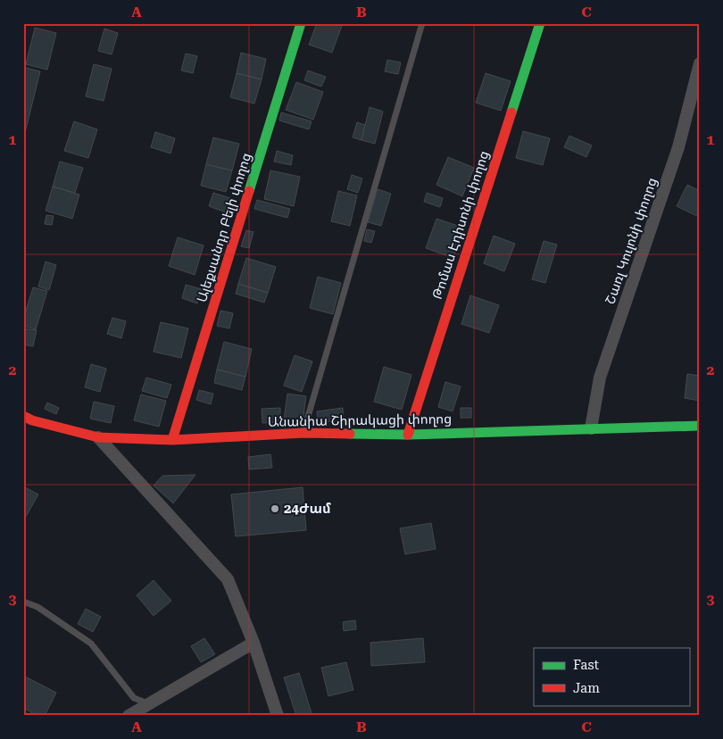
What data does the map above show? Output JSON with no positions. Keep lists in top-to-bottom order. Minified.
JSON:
{"streets":{"street":["Թոմաս Էդիսոնի փողոց","Ալեքսանդր Բելի փողոց","Շառլ Կուլոնի փողոց","Անանիա Շիրակացի փողոց"]},"crossings":[["Թոմաս Էդիսոնի փողոց","Անանիա Շիրակացի փողոց"],["Ալեքսանդր Բելի փողոց","Անանիա Շիրակացի փողոց"],["Շառլ Կուլոնի փողոց","Անանիա Շիրակացի փողոց"]],"places":["24Ժամ"],"legend":["Fast","Jam"],"grid":{"columns":["A","B","C"],"rows":["1","2","3"]}}
